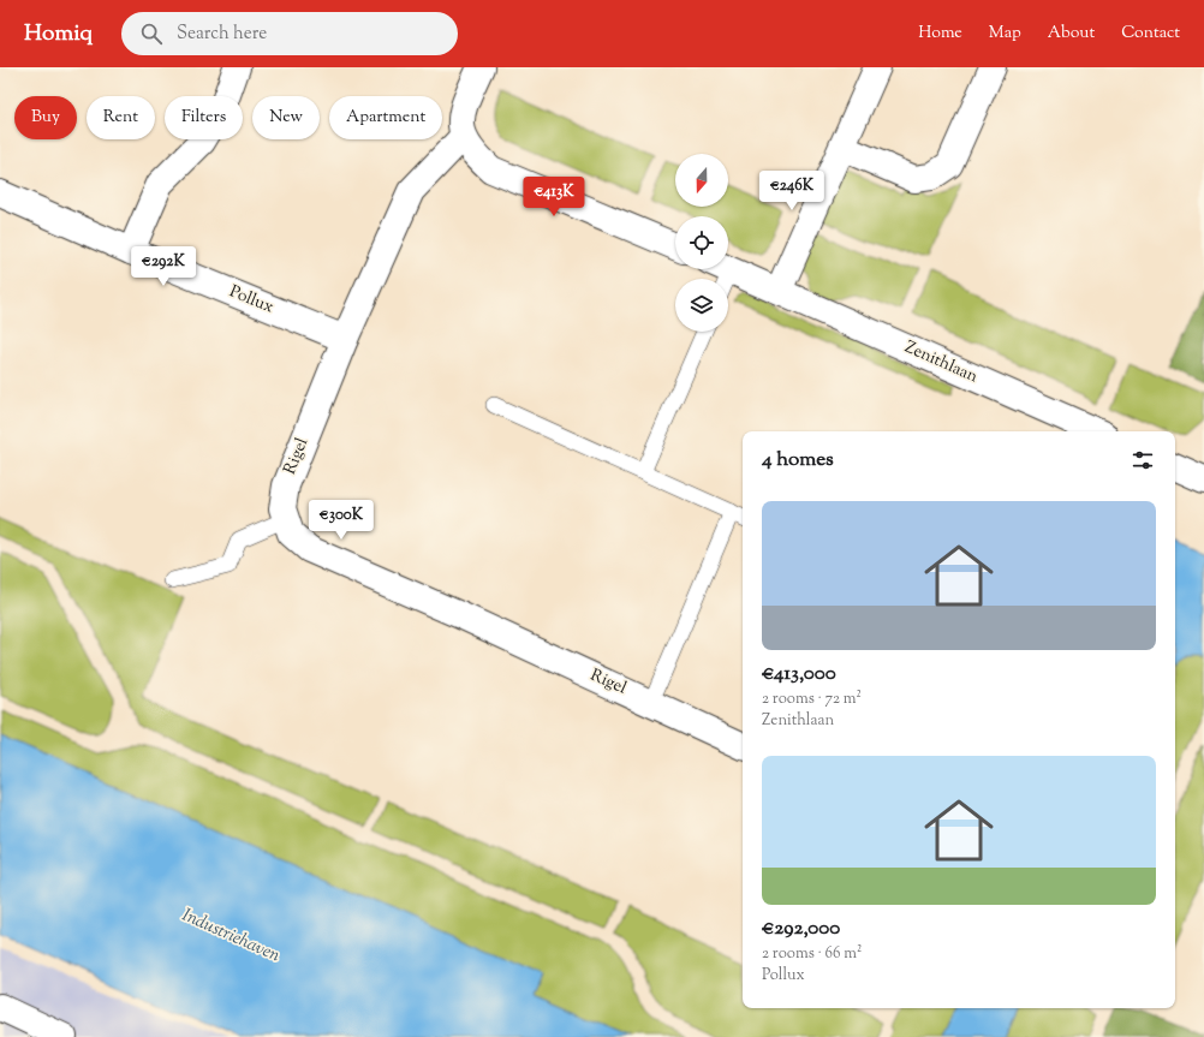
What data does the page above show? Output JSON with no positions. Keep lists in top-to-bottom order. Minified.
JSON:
{"streets":{"street":["Pollux","Zenithlaan","Rigel"]},"crossings":[["Pollux","Rigel"]],"water":["Industriehaven"],"north":"bottom","page":{"header":"Homiq","search":"Search here","nav":["Home","Map","About","Contact"],"chip":["Buy","Rent","Filters","New","Apartment"],"price":["€246K","€413K","€292K","€300K"],"heading":"4 homes","list":[{"name":"€413,000","note":"2 rooms · 72 m² · Zenithlaan"},{"name":"€292,000","note":"2 rooms · 66 m² · Pollux"}]}}
